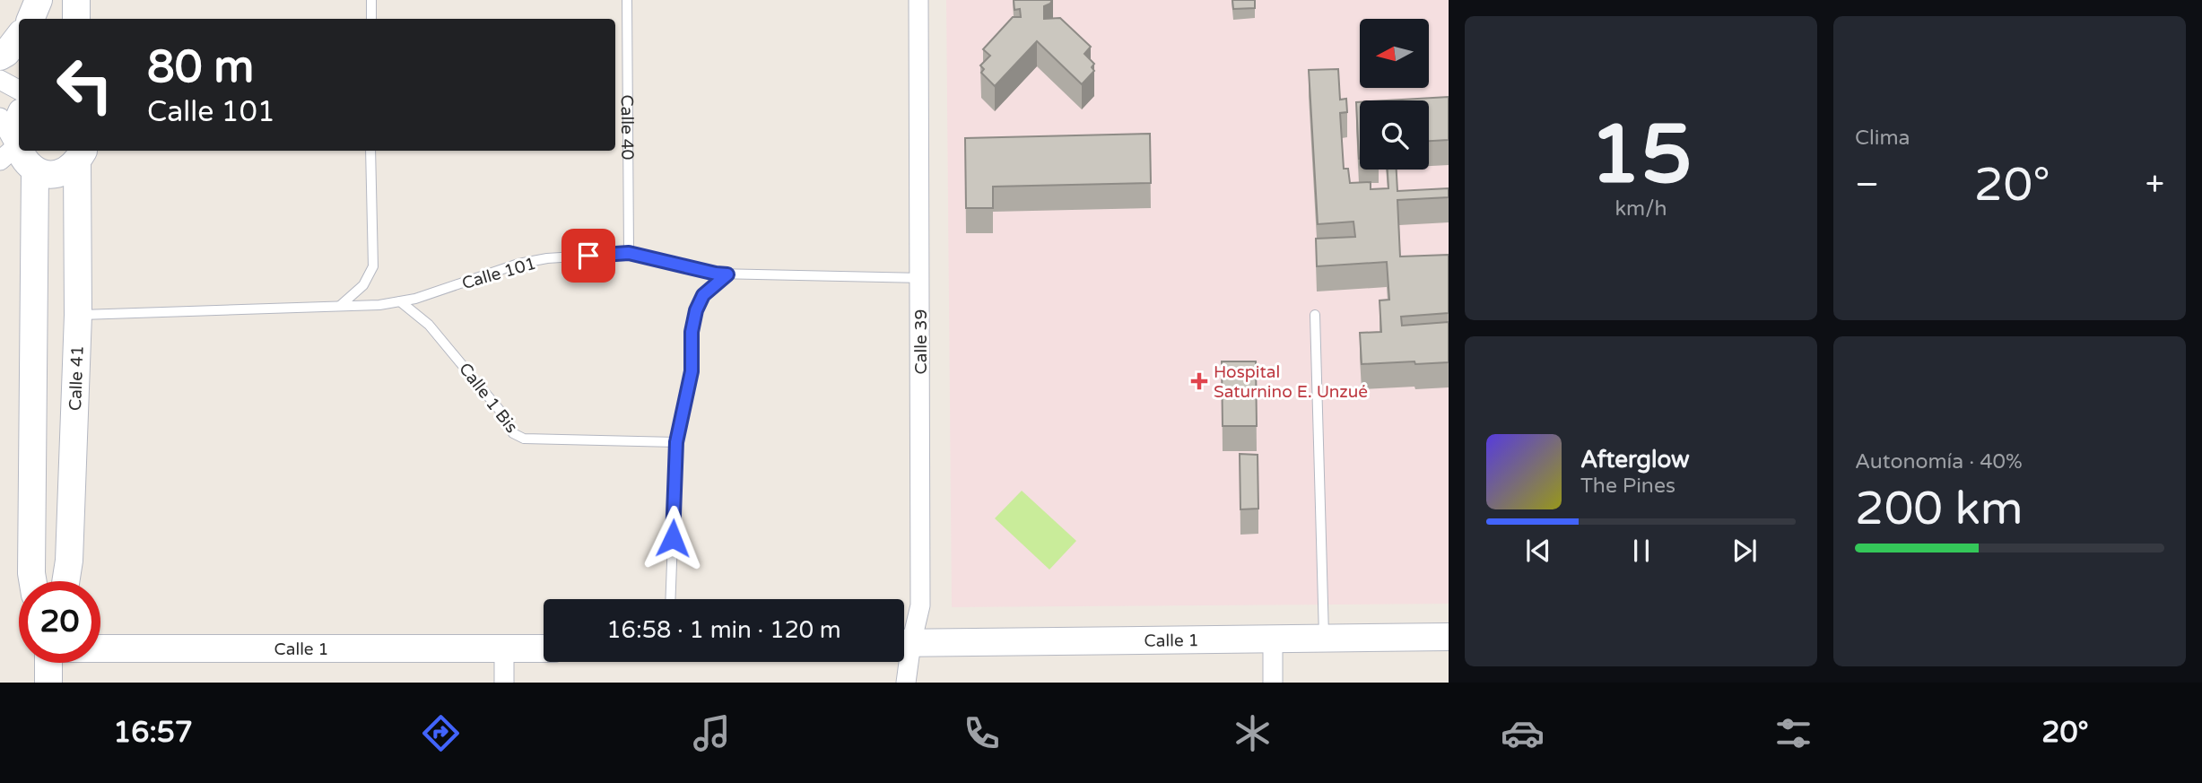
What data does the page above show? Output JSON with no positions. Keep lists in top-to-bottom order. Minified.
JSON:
{"streets":{"street":["Calle 39","Calle 41","Calle 1"],"lane":["Calle 40","Calle 101","Calle 1 Bis"]},"crossings":[["Calle 40","Calle 101"],["Calle 101","Calle 39"],["Calle 101","Calle 41"],["Calle 101","Calle 1 Bis"]],"places":{"health":["Hospital Saturnino E. Unzué"]},"north":"left","page":{"tile":[["15","km/h"],"Clima",["Autonomía · 40%","200 km"]],"turn":["80 m","Calle 101"],"heat":["−","20°","+"],"song":["Afterglow","The Pines"],"limit":"20","trip":"16:58 · 1 min · 120 m","tabs":["16:57","20°"]}}
